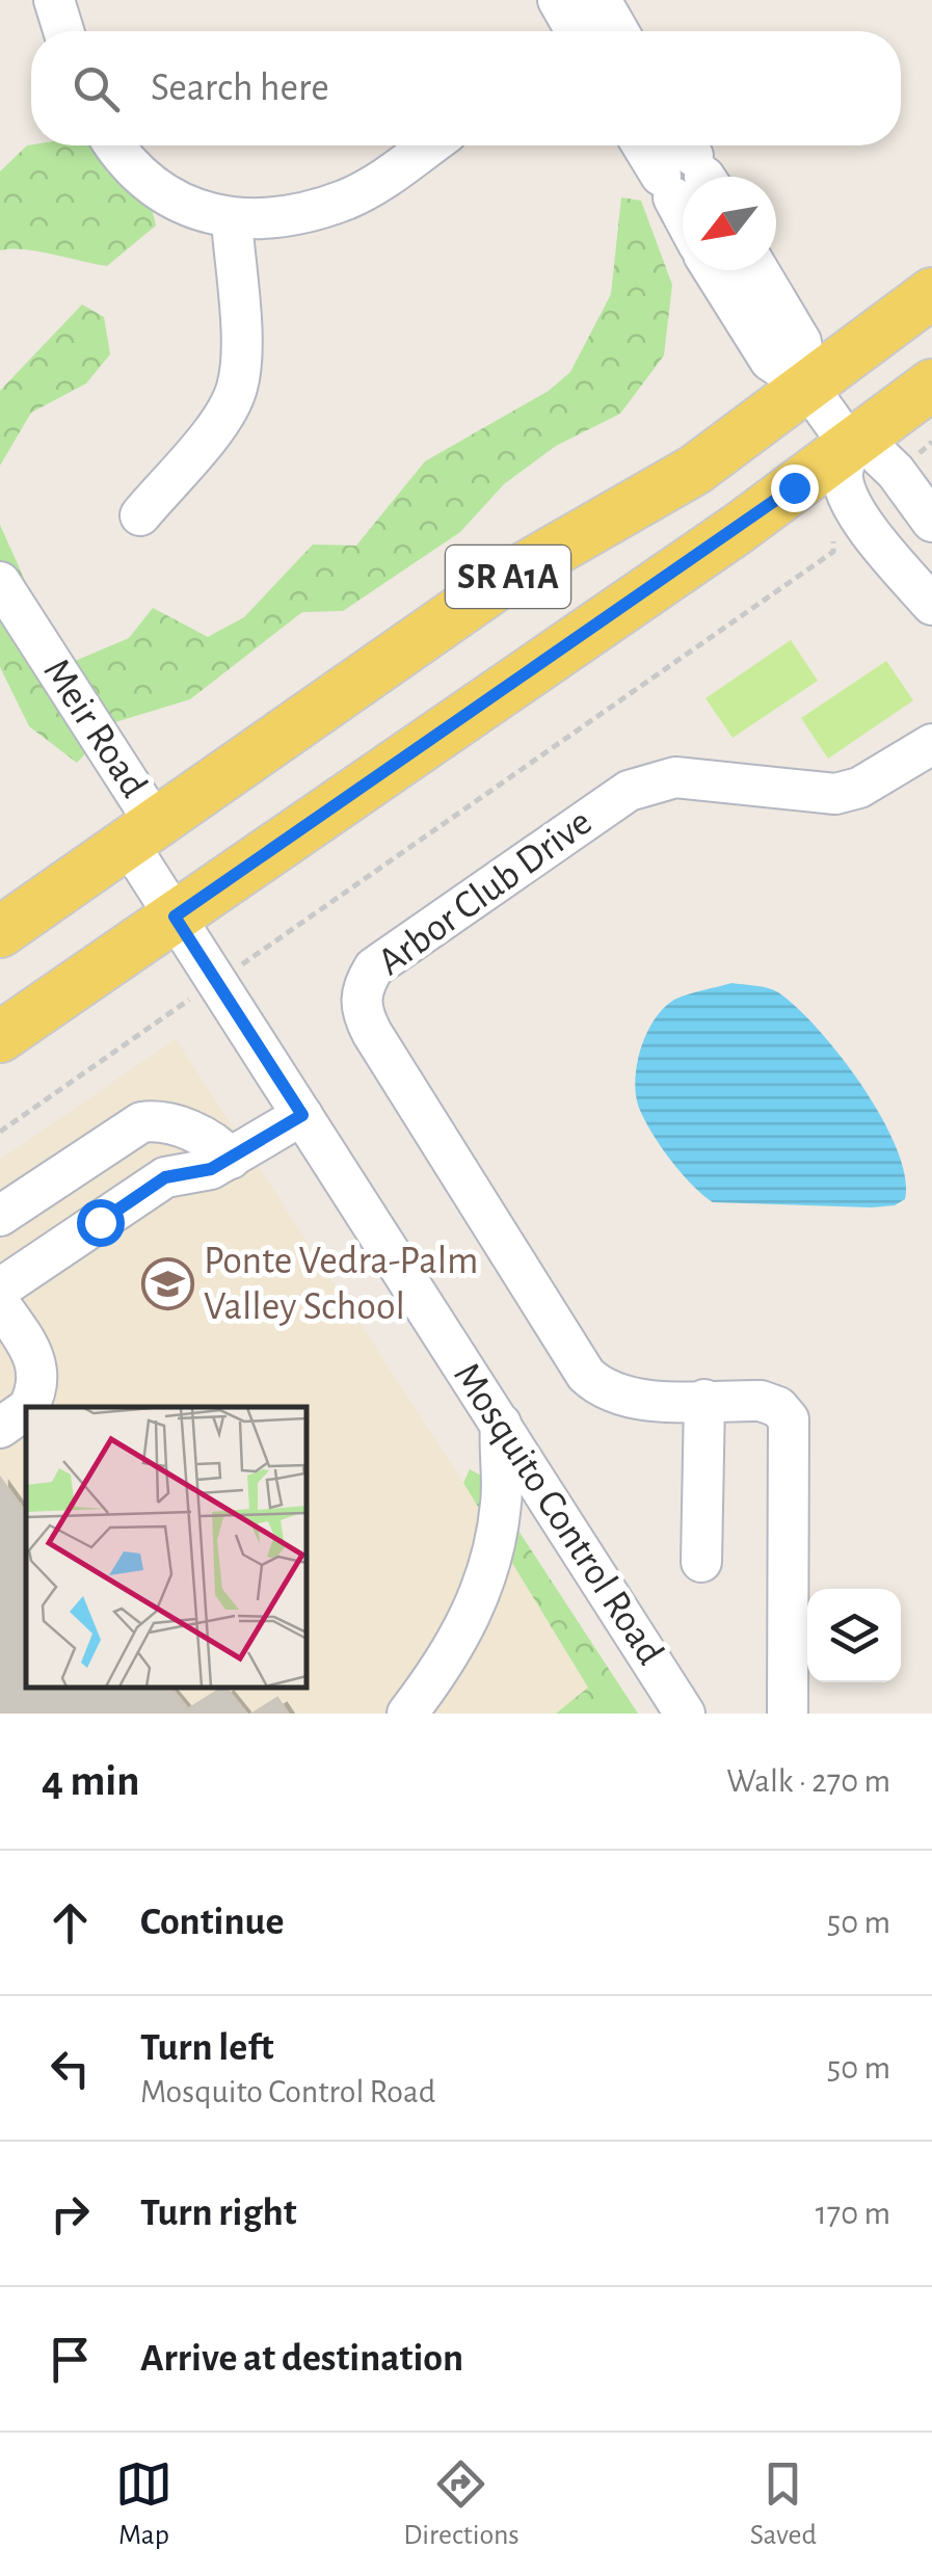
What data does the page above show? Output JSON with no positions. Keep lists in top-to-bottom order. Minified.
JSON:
{"streets":{"main road":["SR A1A"],"street":["Meir Road","Arbor Club Drive","Mosquito Control Road"]},"crossings":[["SR A1A","Meir Road"],["SR A1A","Mosquito Control Road"],["Meir Road","Mosquito Control Road"]],"places":{"school or university":["Ponte Vedra-Palm Valley School"]},"north":"bottom left","page":{"search":"Search here","heading":["4 min","Walk · 270 m"],"list":[["Continue","50 m"],["Turn left","Mosquito Control Road","50 m"],["Turn right","170 m"],"Arrive at destination"],"nav":["Map","Directions","Saved"]}}
